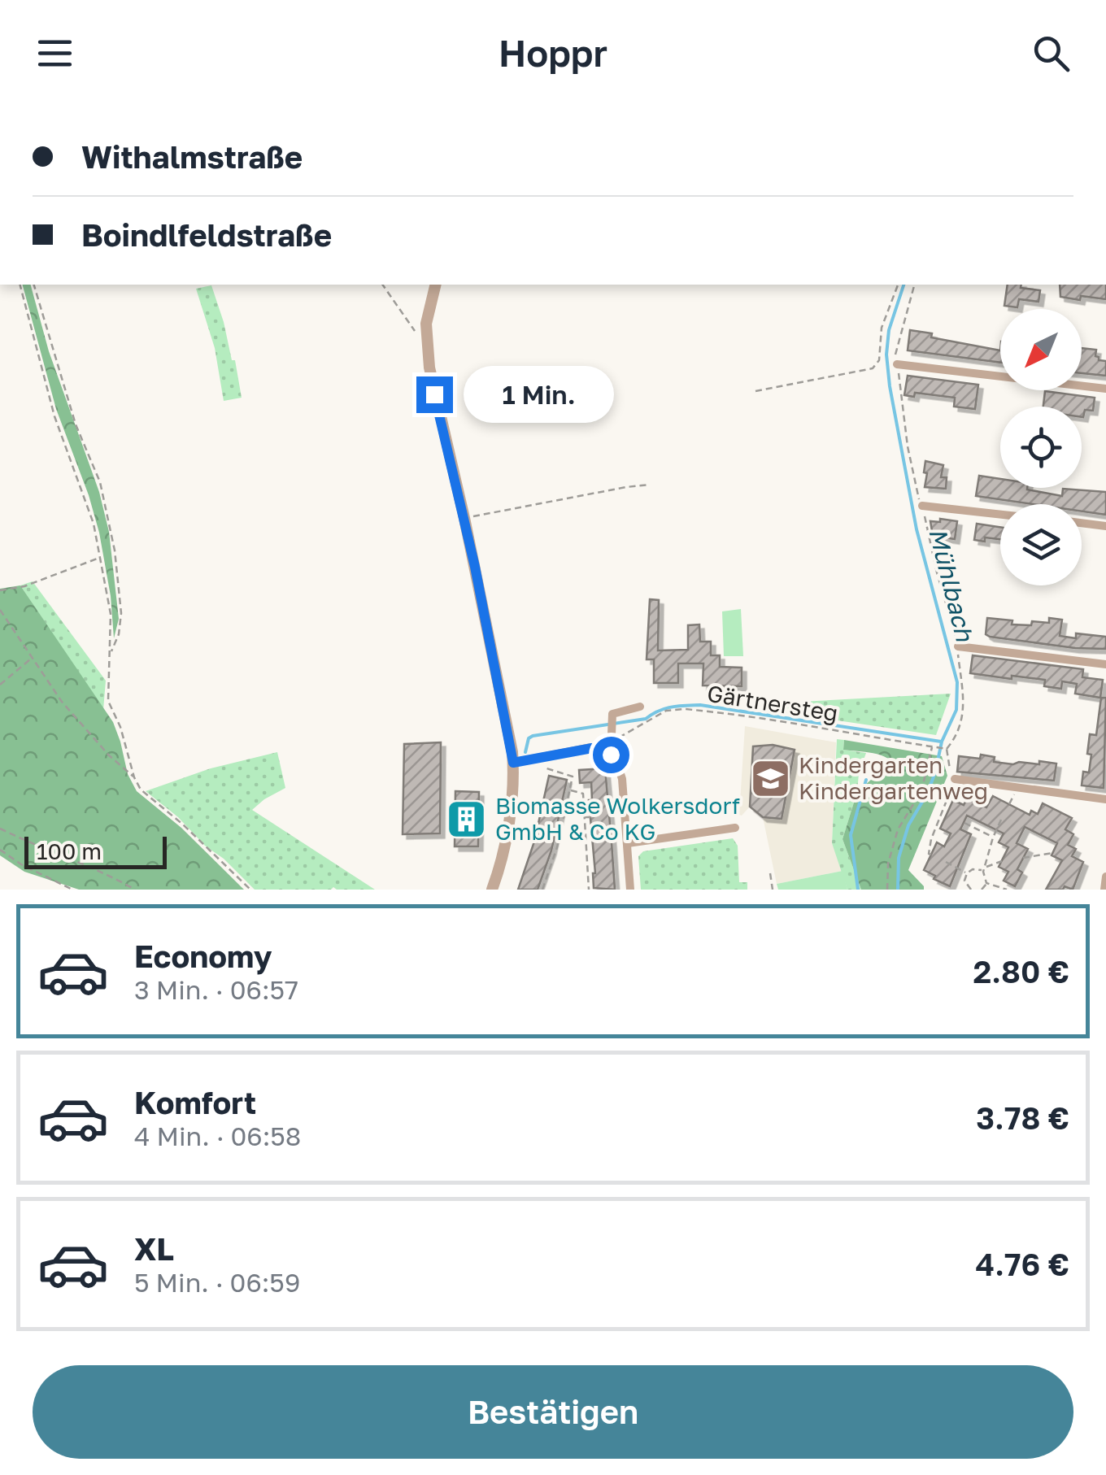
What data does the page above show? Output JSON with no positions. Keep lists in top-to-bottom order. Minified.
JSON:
{"streets":{"path":["Gärtnersteg"]},"water":["Mühlbach"],"places":{"school or university":["Kindergarten Kindergartenweg"],"building":["Biomasse Wolkersdorf GmbH & Co KG"]},"scale_bar":"100 m","north":"bottom left","page":{"header":"Hoppr","banner":["Withalmstraße","Boindlfeldstraße"],"bubble":"1 Min.","scale":"100 m","list":[{"name":"Economy","note":"3 Min. · 06:57","value":"2.80 €"},{"name":"Komfort","note":"4 Min. · 06:58","value":"3.78 €"},{"name":"XL","note":"5 Min. · 06:59","value":"4.76 €"}],"buttons":"Bestätigen"}}
